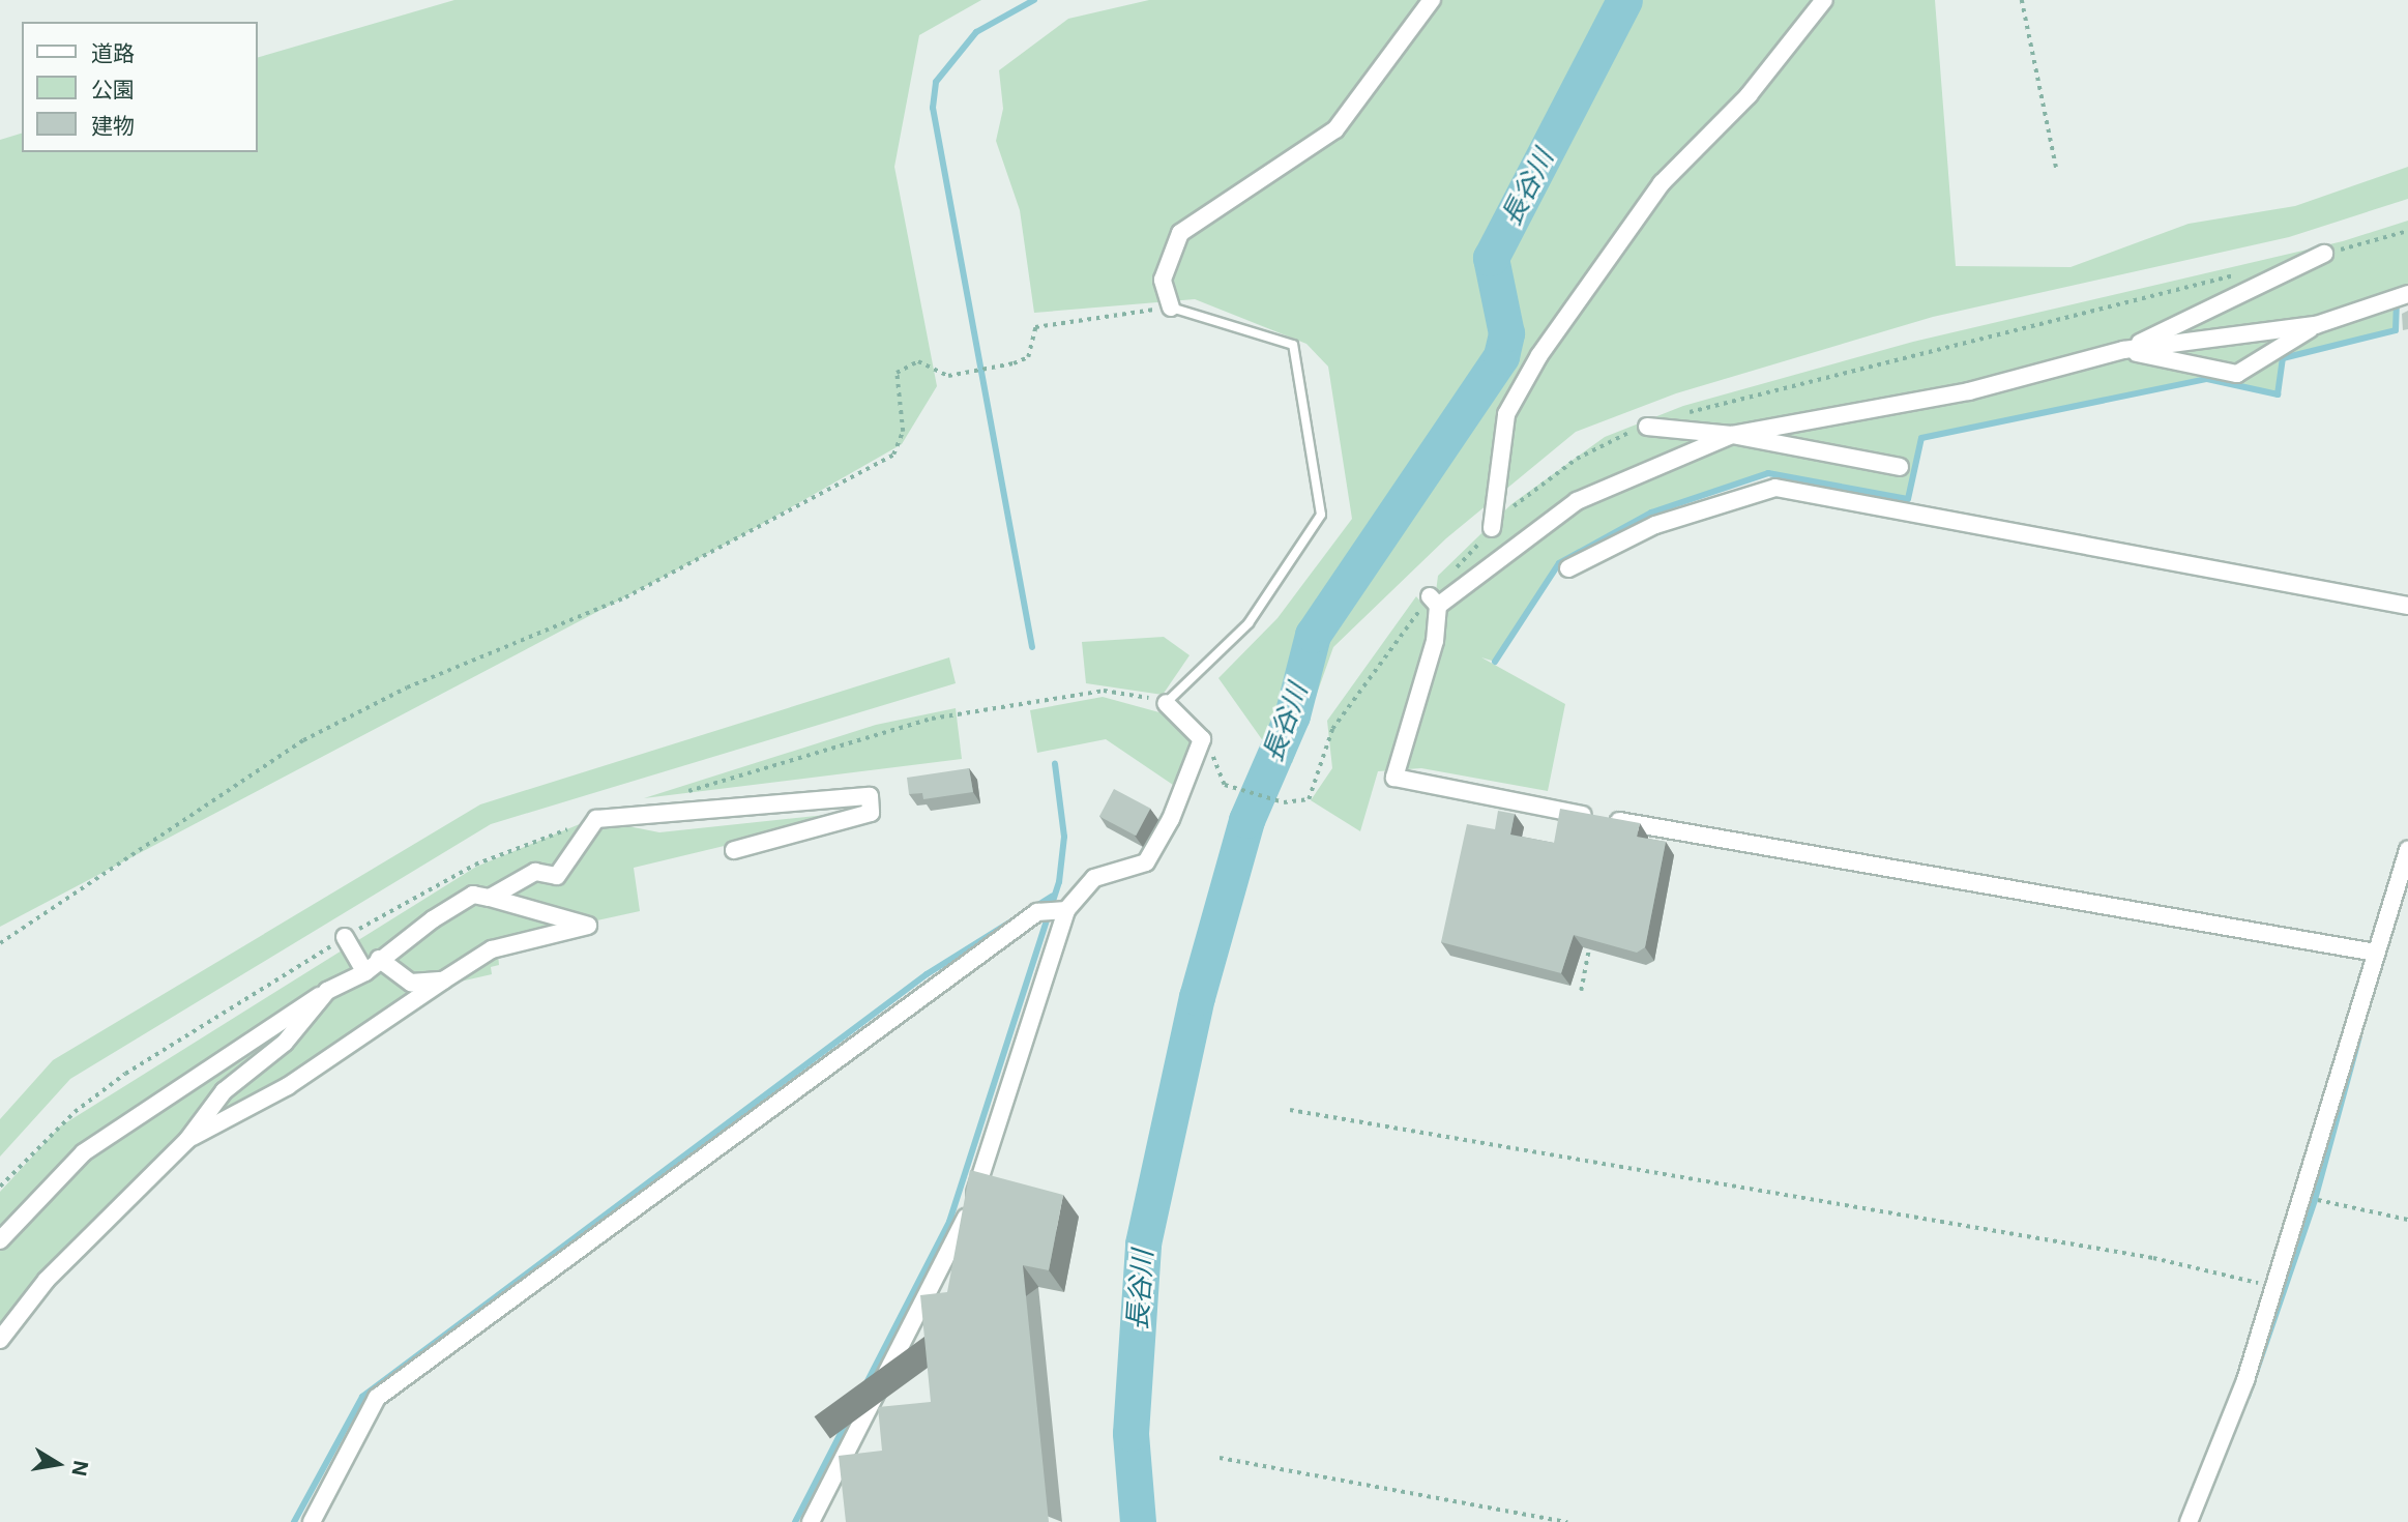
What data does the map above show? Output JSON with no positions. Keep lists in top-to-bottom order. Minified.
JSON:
{"water":["長谷川"],"legend":["道路","公園","建物"],"north":"right"}
